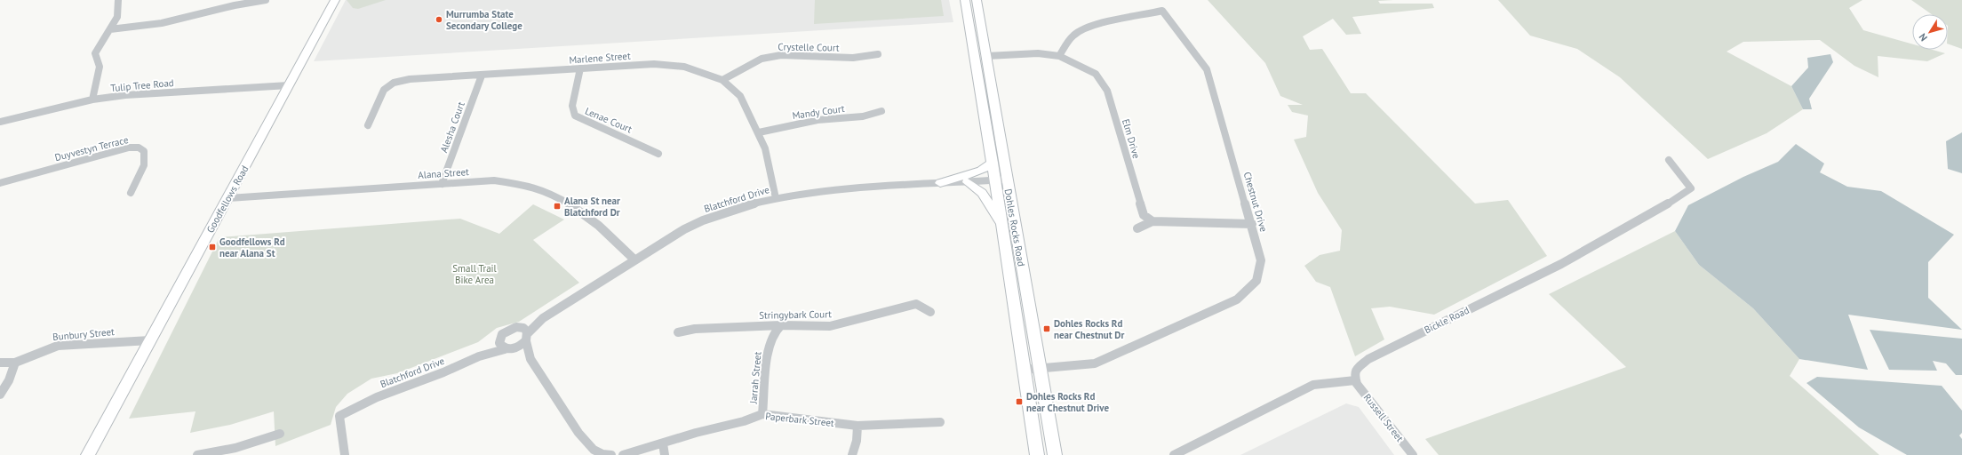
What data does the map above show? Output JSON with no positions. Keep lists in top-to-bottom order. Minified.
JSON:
{"streets":{"main road":["Goodfellows Road","Dohles Rocks Road"],"street":["Crystelle Court","Marlene Street","Tulip Tree Road","Mandy Court","Lenae Court","Alesha Court","Elm Drive","Duyvestyn Terrace","Alana Street","Blatchford Drive","Chestnut Drive","Stringybark Court","Bickle Road","Bunbury Street","Jarrah Street","Russell Street","Paperbark Street"]},"crossings":[["Crystelle Court","Marlene Street"],["Marlene Street","Mandy Court"],["Marlene Street","Lenae Court"],["Marlene Street","Alesha Court"],["Marlene Street","Blatchford Drive"],["Tulip Tree Road","Goodfellows Road"],["Alesha Court","Alana Street"],["Elm Drive","Chestnut Drive"],["Elm Drive","Dohles Rocks Road"],["Alana Street","Goodfellows Road"],["Alana Street","Blatchford Drive"],["Goodfellows Road","Bunbury Street"],["Blatchford Drive","Dohles Rocks Road"],["Chestnut Drive","Dohles Rocks Road"],["Stringybark Court","Jarrah Street"],["Bickle Road","Russell Street"],["Jarrah Street","Paperbark Street"]],"parks":["Small Trail Bike Area"],"places":{"other":["Murrumba State Secondary College"],"transit":["Alana St near Blatchford Dr","Goodfellows Rd near Alana St","Dohles Rocks Rd near Chestnut Dr","Dohles Rocks Rd near Chestnut Drive"]},"north":"bottom left"}
